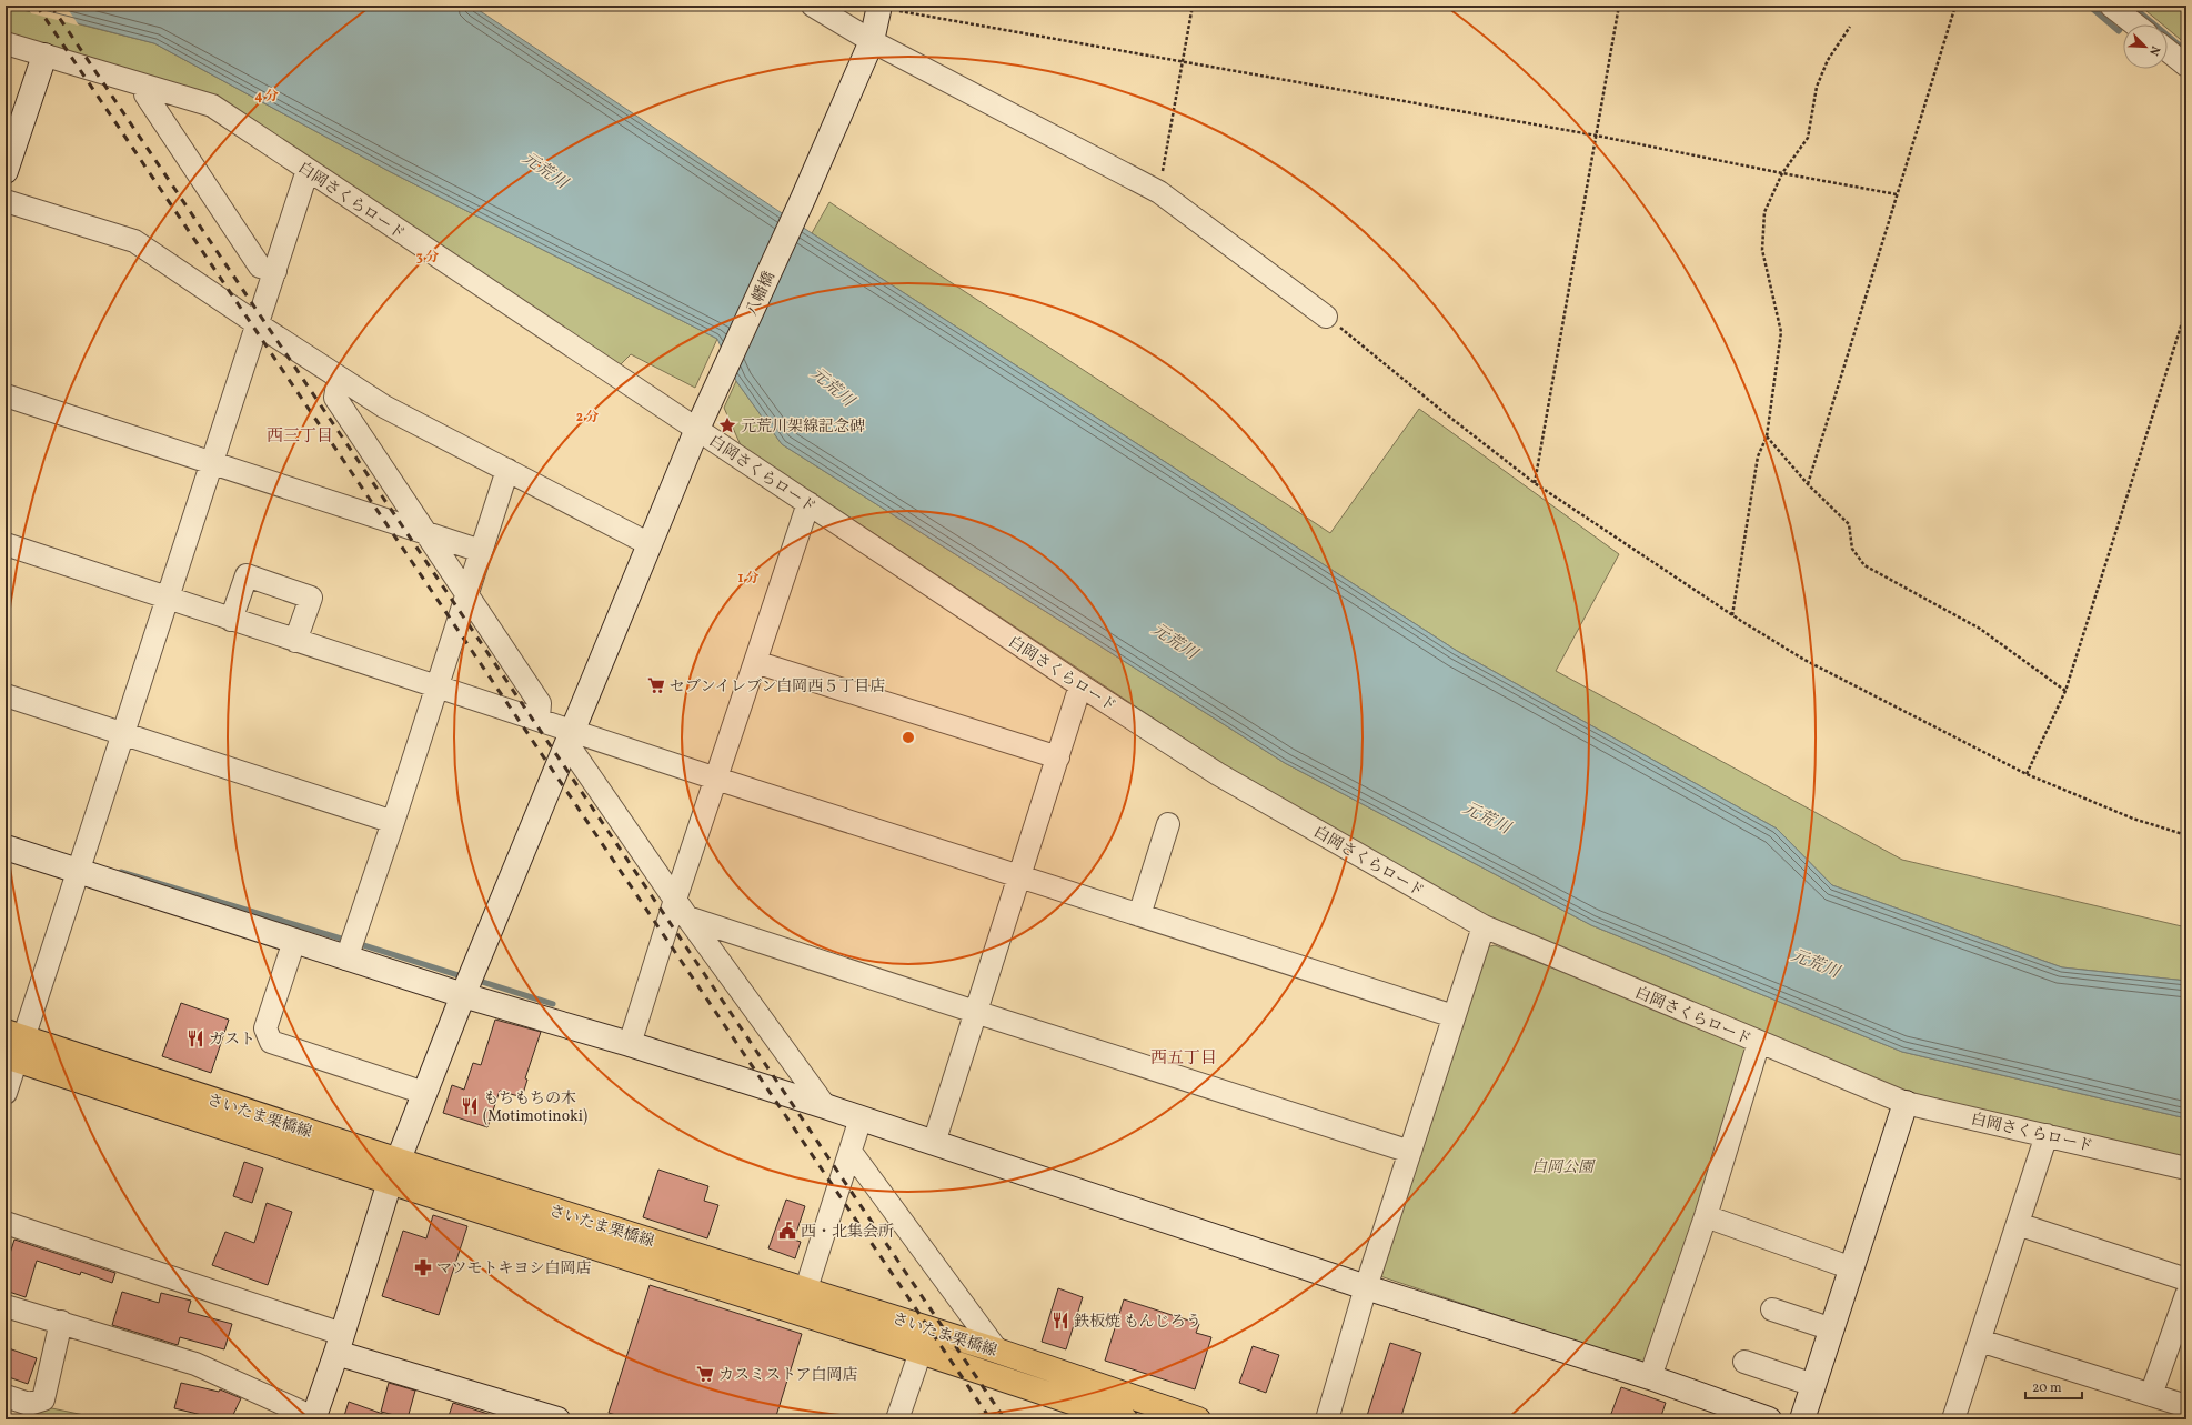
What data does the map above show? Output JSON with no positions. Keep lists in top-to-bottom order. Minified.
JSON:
{"streets":{"main road":["さいたま栗橋線"],"street":["白岡さくらロード","八幡橋"]},"crossings":[["白岡さくらロード","八幡橋"],["八幡橋","さいたま栗橋線"]],"districts":["西三丁目","西五丁目"],"water":["元荒川"],"parks":["白岡公園"],"places":{"place":["元荒川架線記念碑"],"supermarket":["セブンイレブン白岡西５丁目店","カスミストア白岡店"],"restaurant":["ガスト","もちもちの木 (Motimotinoki)","鉄板焼 もんじろう"],"public building":["西・北集会所"],"pharmacy":["マツモトキヨシ白岡店"]},"scale_bar":"20 m","north":"bottom right","rings":["4 分","3 分","2 分","1 分"]}
